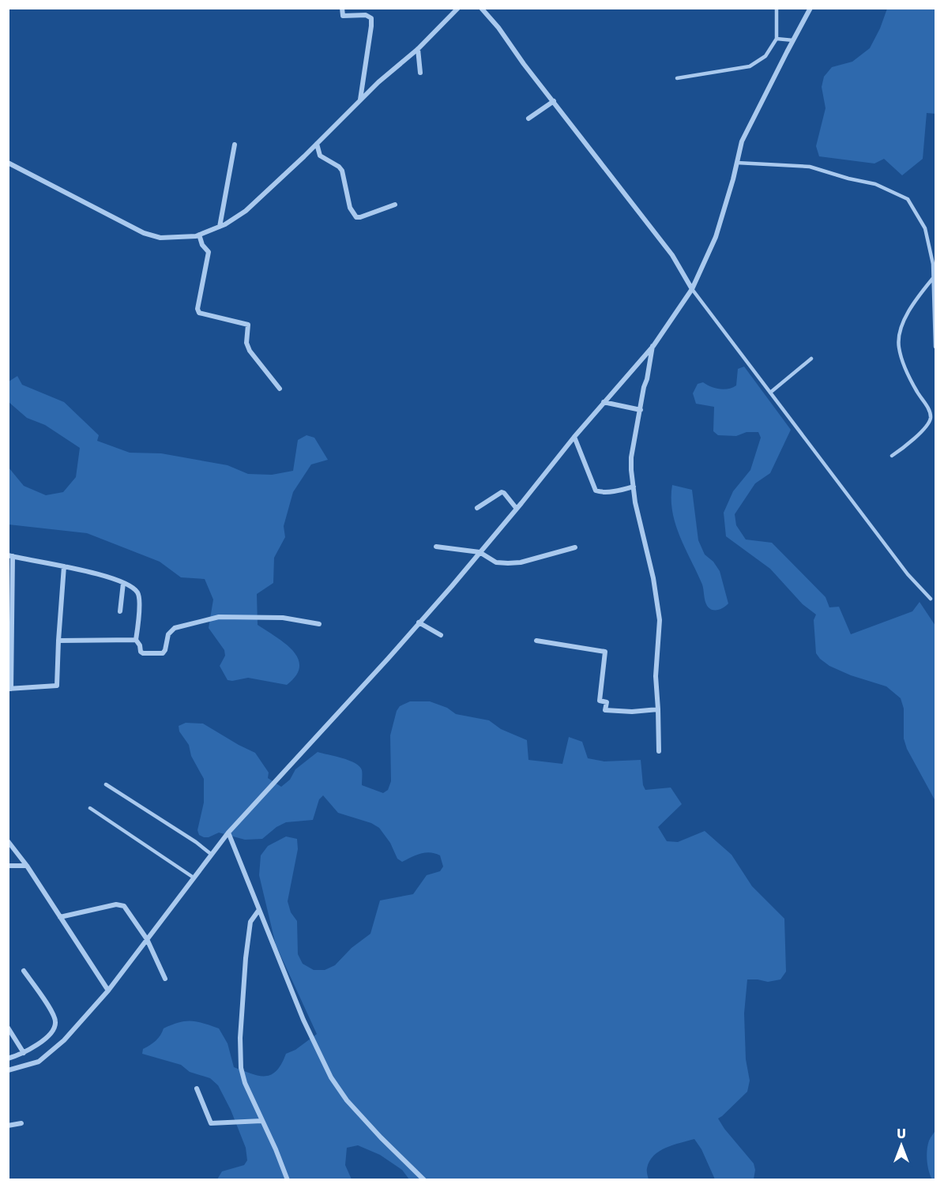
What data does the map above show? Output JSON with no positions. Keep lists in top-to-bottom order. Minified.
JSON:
{"north":"top"}
